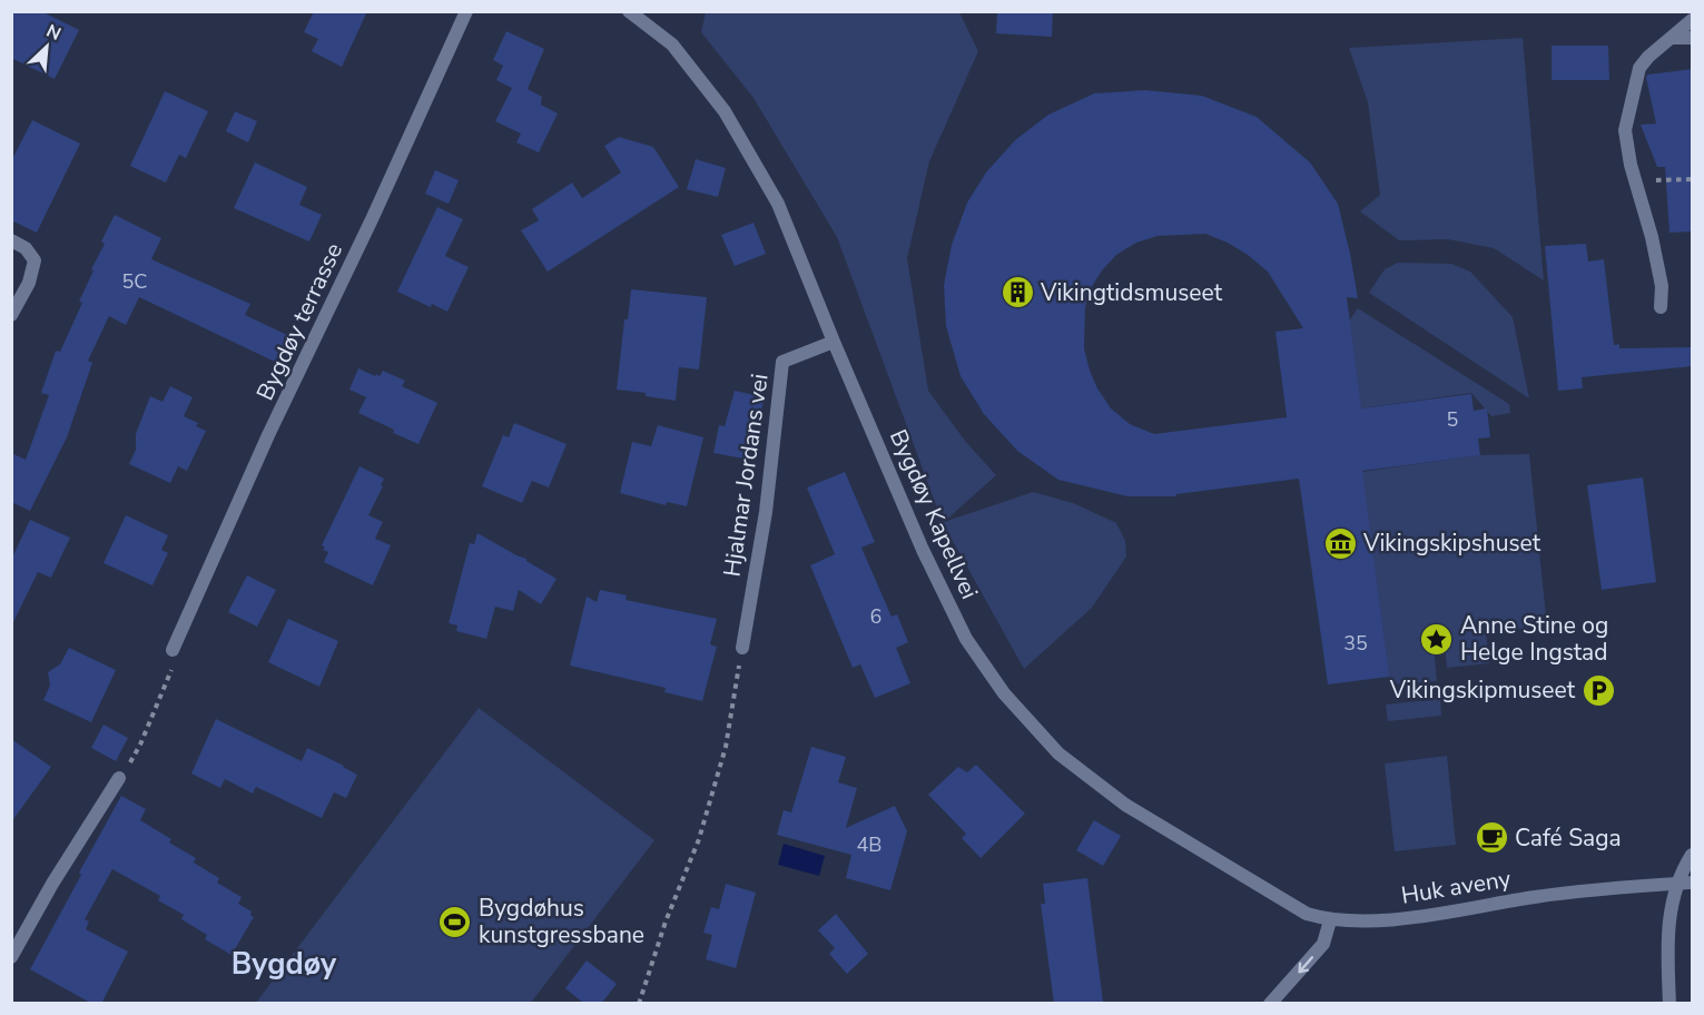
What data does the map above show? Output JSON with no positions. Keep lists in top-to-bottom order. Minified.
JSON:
{"streets":{"street":["Bygdøy terrasse","Hjalmar Jordans vei","Bygdøy Kapellvei","Huk aveny"]},"crossings":[["Hjalmar Jordans vei","Bygdøy Kapellvei"],["Bygdøy Kapellvei","Huk aveny"]],"districts":["Bygdøy"],"places":{"building":["Vikingtidsmuseet"],"museum":["Vikingskipshuset"],"place":["Anne Stine og Helge Ingstad"],"parking":["Vikingskipmuseet"],"cafe":["Café Saga"],"sports":["Bygdøhus kunstgressbane"]},"house_numbers":["5C","5","6","35","4B"],"north":"top right"}
